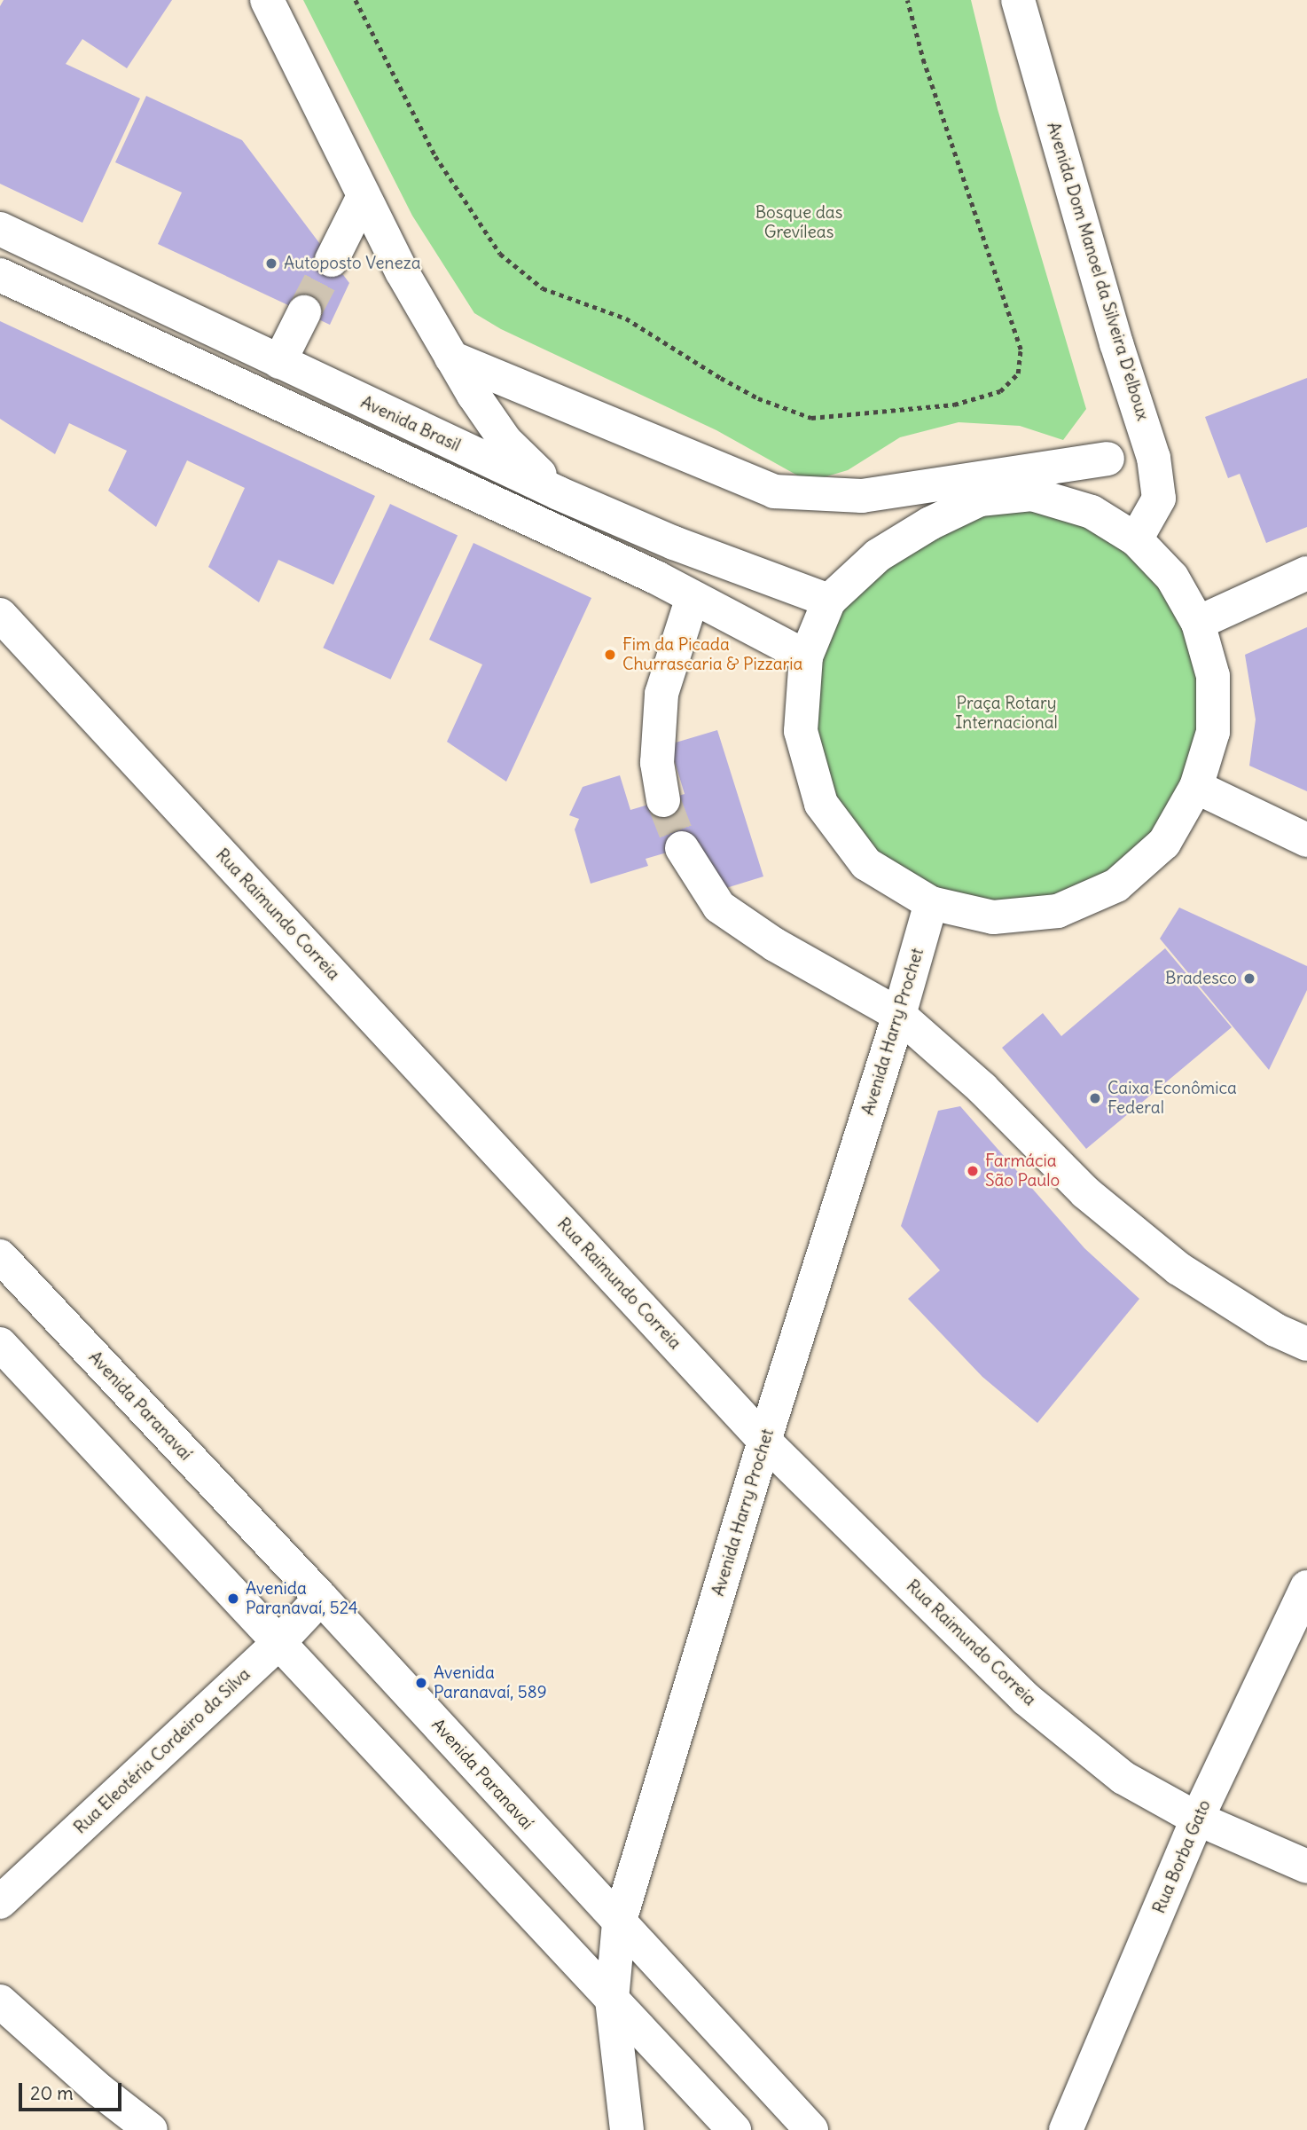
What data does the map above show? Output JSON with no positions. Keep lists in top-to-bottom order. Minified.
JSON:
{"streets":{"main road":["Avenida Dom Manoel da Silveira D'elboux","Avenida Brasil","Rua Raimundo Correia","Avenida Harry Prochet","Avenida Paranavaí","Rua Eleotéria Cordeiro da Silva","Rua Borba Gato"]},"crossings":[["Rua Raimundo Correia","Avenida Harry Prochet"],["Rua Raimundo Correia","Rua Borba Gato"],["Avenida Harry Prochet","Avenida Paranavaí"],["Avenida Paranavaí","Rua Eleotéria Cordeiro da Silva"]],"parks":["Bosque das Grevíleas","Praça Rotary Internacional"],"places":["Autoposto Veneza","Fim da Picada Churrascaria & Pizzaria","Bradesco","Caixa Econômica Federal","Farmácia São Paulo","Avenida Paranavaí, 524","Avenida Paranavaí, 589"],"scale_bar":"20 m"}
